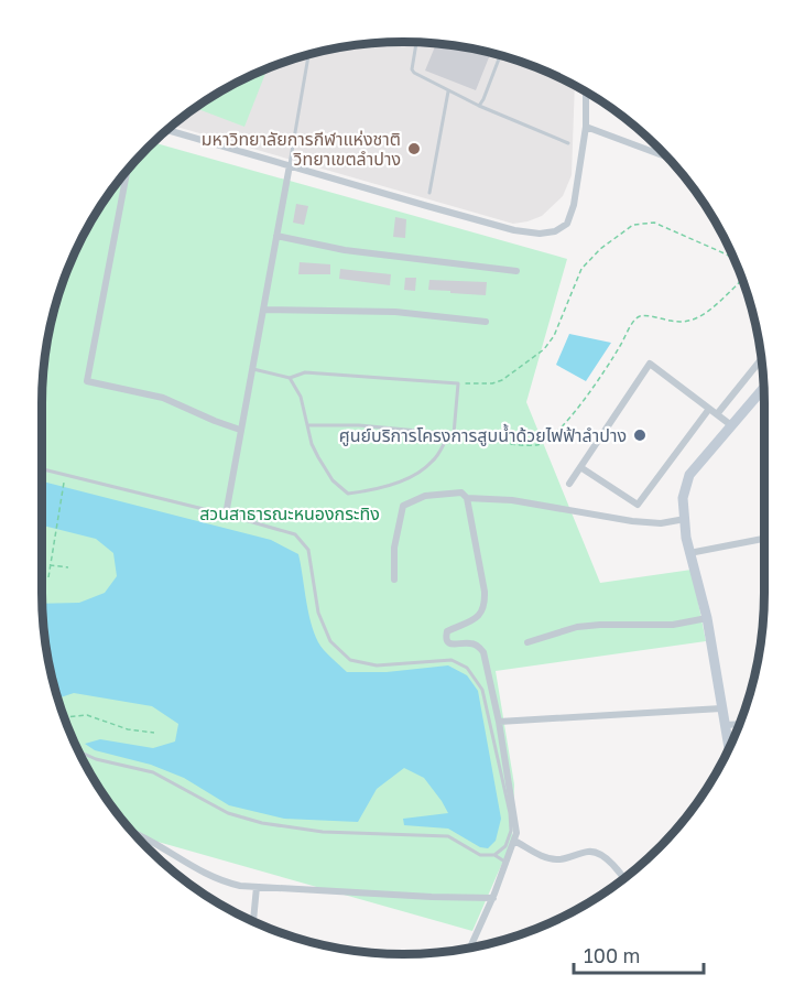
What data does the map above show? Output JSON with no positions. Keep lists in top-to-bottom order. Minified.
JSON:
{"parks":["สวนสาธารณะหนองกระทิง"],"places":["มหาวิทยาลัยการกีฬาแห่งชาติ วิทยาเขตลำปาง","ศูนย์บริการโครงการสูบน้ำด้วยไฟฟ้าลําปาง"],"scale_bar":"100 m"}
